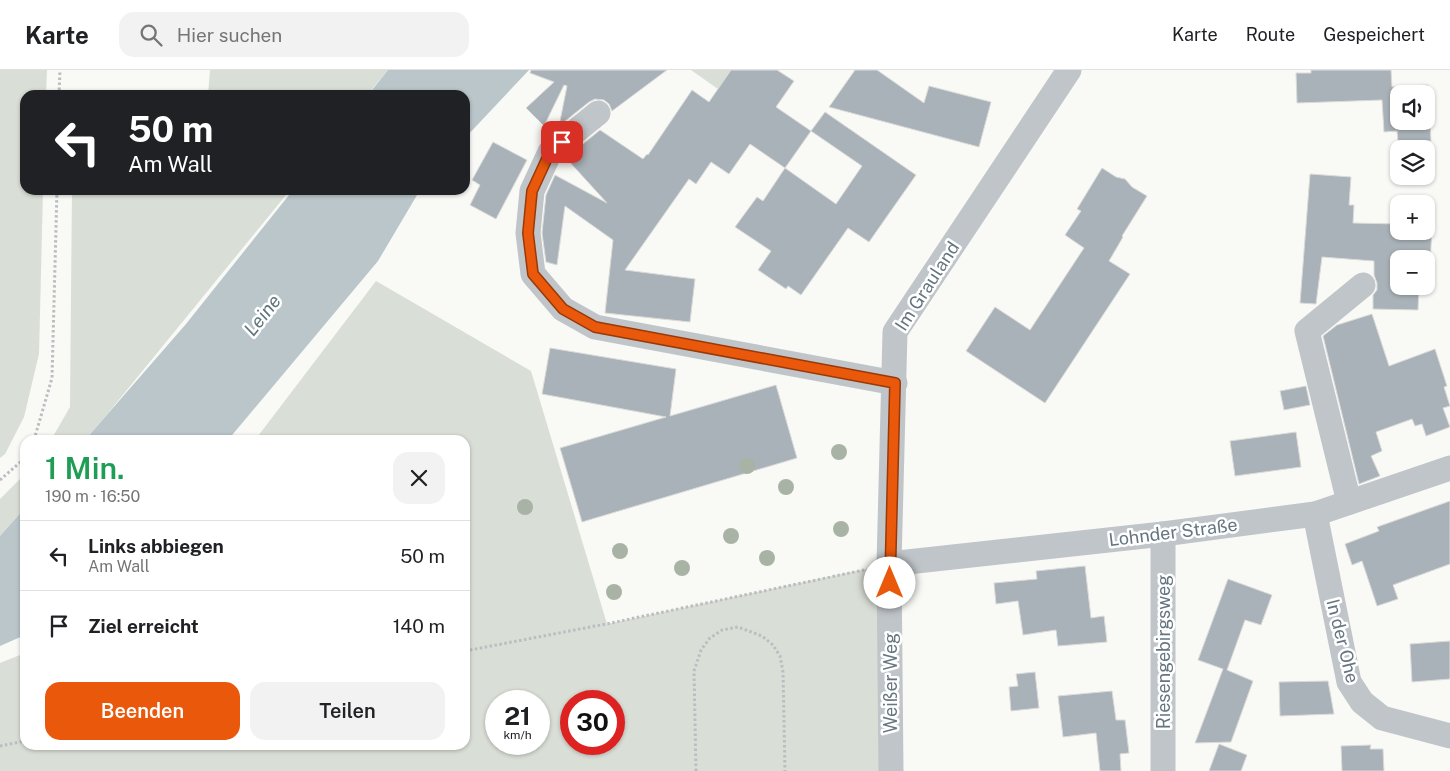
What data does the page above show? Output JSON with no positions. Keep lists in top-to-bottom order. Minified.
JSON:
{"streets":{"street":["Im Grauland","Lohnder Straße","In der Ohe","Riesengebirgsweg","Weißer Weg"]},"crossings":[["Im Grauland","Lohnder Straße"],["Im Grauland","Weißer Weg"],["Lohnder Straße","In der Ohe"],["Lohnder Straße","Riesengebirgsweg"],["Lohnder Straße","Weißer Weg"]],"water":["Leine"],"page":{"header":"Karte","search":"Hier suchen","nav":["Karte","Route","Gespeichert"],"map_buttons":["+","−"],"turn":["50 m","Am Wall"],"heading":["1 Min.","190 m · 16:50"],"list":[{"name":"Links abbiegen","note":"Am Wall","value":"50 m"},{"name":"Ziel erreicht","value":"140 m"}],"buttons":["Beenden","Teilen"],"speed":"21 km/h","limit":"30"}}
